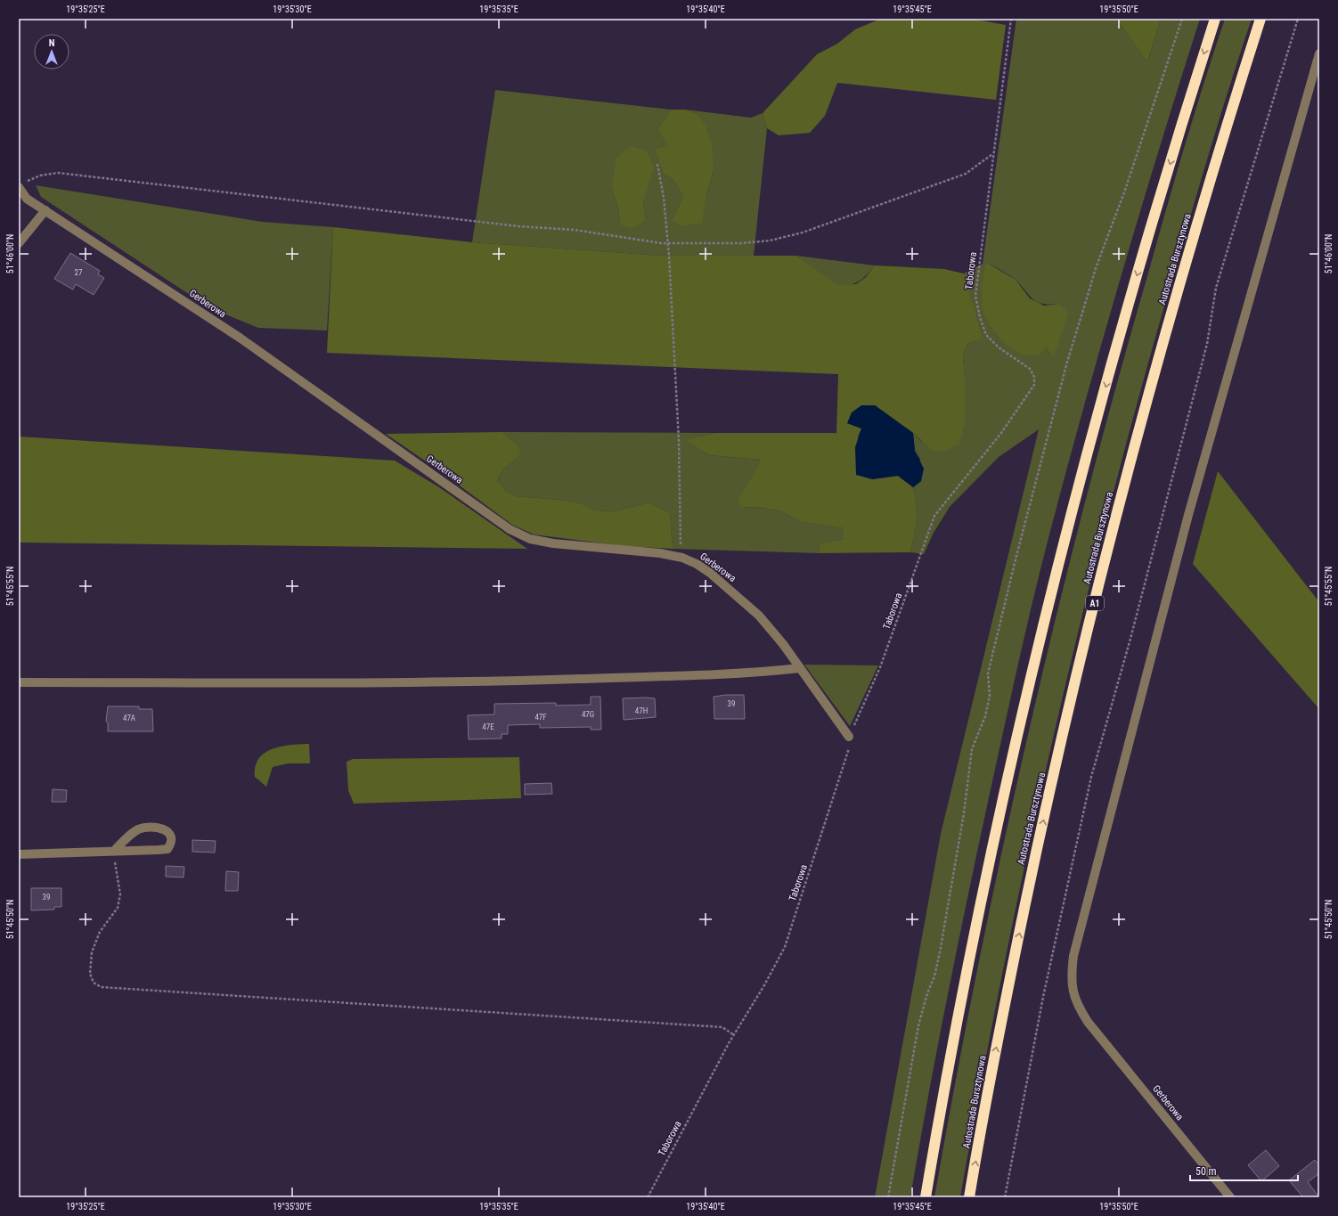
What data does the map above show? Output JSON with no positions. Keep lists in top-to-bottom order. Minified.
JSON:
{"streets":{"highway":["Autostrada Bursztynowa","A1"],"street":["Gerberowa"],"path":["Taborowa"]},"crossings":[["Taborowa","Gerberowa"]],"house_numbers":["27","39","47H","47G","47F","47A","47E","39"],"scale_bar":"50 m","north":"top","coordinates":["19°35'25\"E","19°35'30\"E","19°35'35\"E","19°35'40\"E","19°35'45\"E","19°35'50\"E","51°46'00\"N","51°45'55\"N","51°45'50\"N"]}
